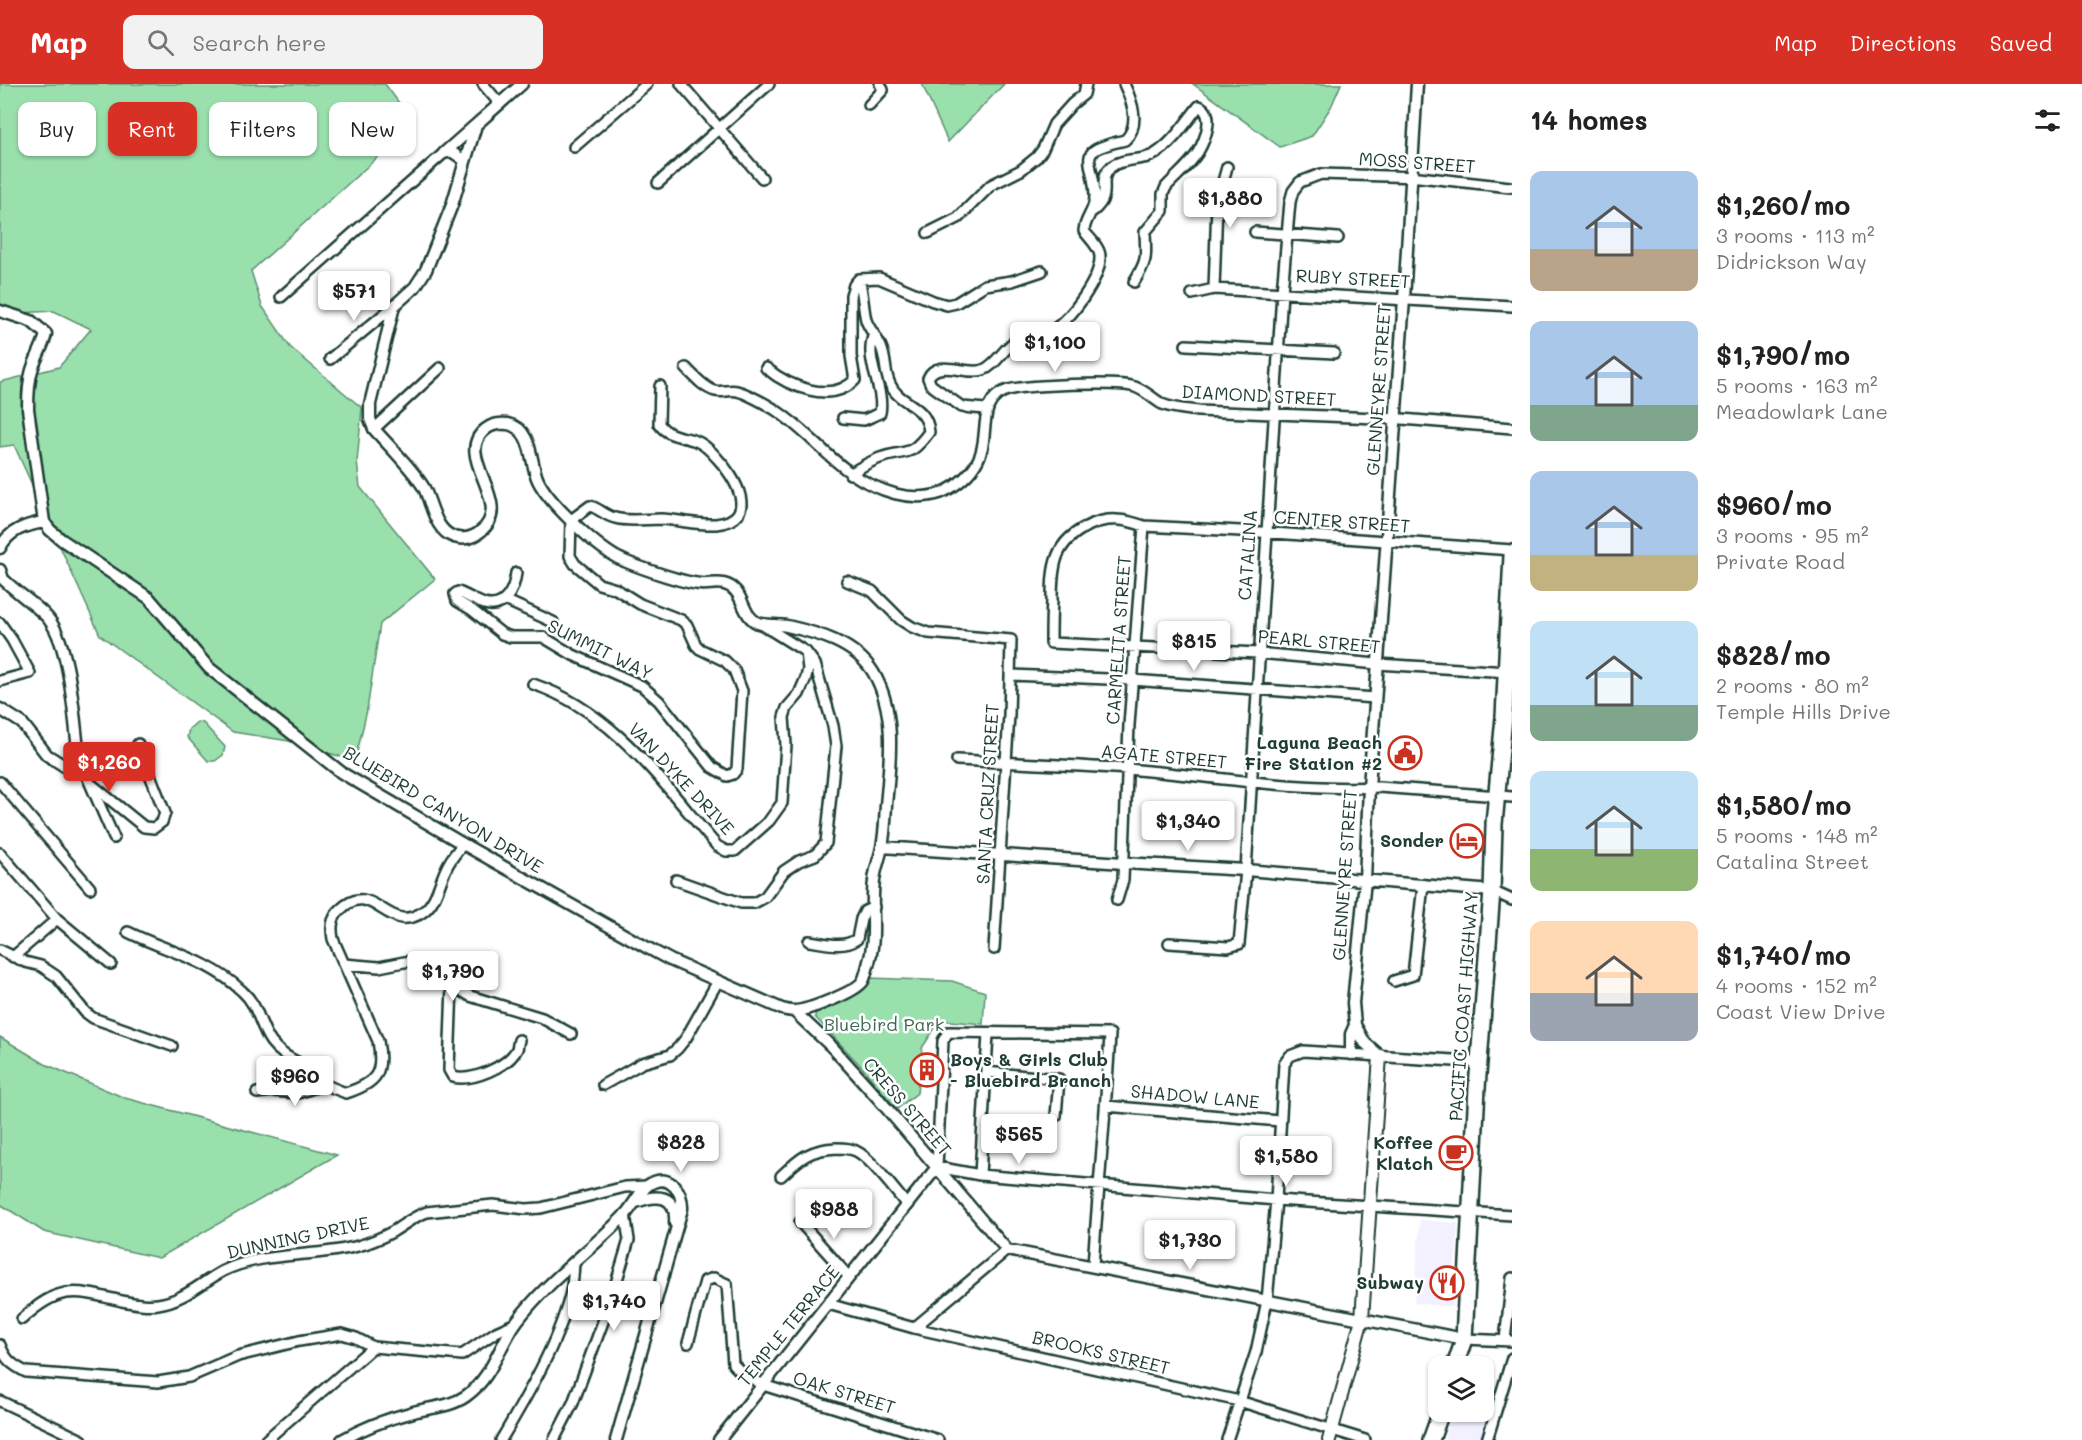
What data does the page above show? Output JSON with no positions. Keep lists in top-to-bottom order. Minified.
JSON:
{"streets":{"highway":["PACIFIC COAST HIGHWAY"],"street":["MOSS STREET","RUBY STREET","GLENNEYRE STREET","DIAMOND STREET","CENTER STREET","CATALINA","CARMELITA STREET","PEARL STREET","SUMMIT WAY","AGATE STREET","VAN DYKE DRIVE","SANTA CRUZ STREET","BLUEBIRD CANYON DRIVE","SHADOW LANE","CRESS STREET","DUNNING DRIVE","TEMPLE TERRACE","BROOKS STREET","OAK STREET"]},"crossings":[["MOSS STREET","GLENNEYRE STREET"],["MOSS STREET","CATALINA"],["RUBY STREET","GLENNEYRE STREET"],["RUBY STREET","CATALINA"],["GLENNEYRE STREET","DIAMOND STREET"],["GLENNEYRE STREET","CENTER STREET"],["GLENNEYRE STREET","PEARL STREET"],["GLENNEYRE STREET","AGATE STREET"],["DIAMOND STREET","CATALINA"],["CENTER STREET","CATALINA"],["CENTER STREET","CARMELITA STREET"],["CENTER STREET","PEARL STREET"],["CATALINA","PEARL STREET"],["CATALINA","AGATE STREET"],["CARMELITA STREET","PEARL STREET"],["CARMELITA STREET","AGATE STREET"],["PEARL STREET","PACIFIC COAST HIGHWAY"],["AGATE STREET","SANTA CRUZ STREET"],["AGATE STREET","PACIFIC COAST HIGHWAY"],["BLUEBIRD CANYON DRIVE","CRESS STREET"],["CRESS STREET","TEMPLE TERRACE"],["TEMPLE TERRACE","BROOKS STREET"],["TEMPLE TERRACE","OAK STREET"]],"parks":["Bluebird Park"],"places":{"public building":["Laguna Beach Fire Station #2"],"hotel":["Sonder"],"building":["Boys & Girls Club - Bluebird Branch"],"cafe":["Koffee Klatch"],"restaurant":["Subway"]},"page":{"header":"Map","search":"Search here","nav":["Map","Directions","Saved"],"heading":"14 homes","chip":["Buy","Rent","Filters","New"],"list":[{"name":"$1,260/mo","note":"3 rooms · 113 m² · Didrickson Way"},{"name":"$1,790/mo","note":"5 rooms · 163 m² · Meadowlark Lane"},{"name":"$960/mo","note":"3 rooms · 95 m² · Private Road"},{"name":"$828/mo","note":"2 rooms · 80 m² · Temple Hills Drive"},{"name":"$1,580/mo","note":"5 rooms · 148 m² · Catalina Street"},{"name":"$1,740/mo","note":"4 rooms · 152 m² · Coast View Drive"}],"price":["$1,880","$571","$1,100","$815","$1,260","$1,340","$1,790","$960","$565","$828","$1,580","$988","$1,730","$1,740"]}}
